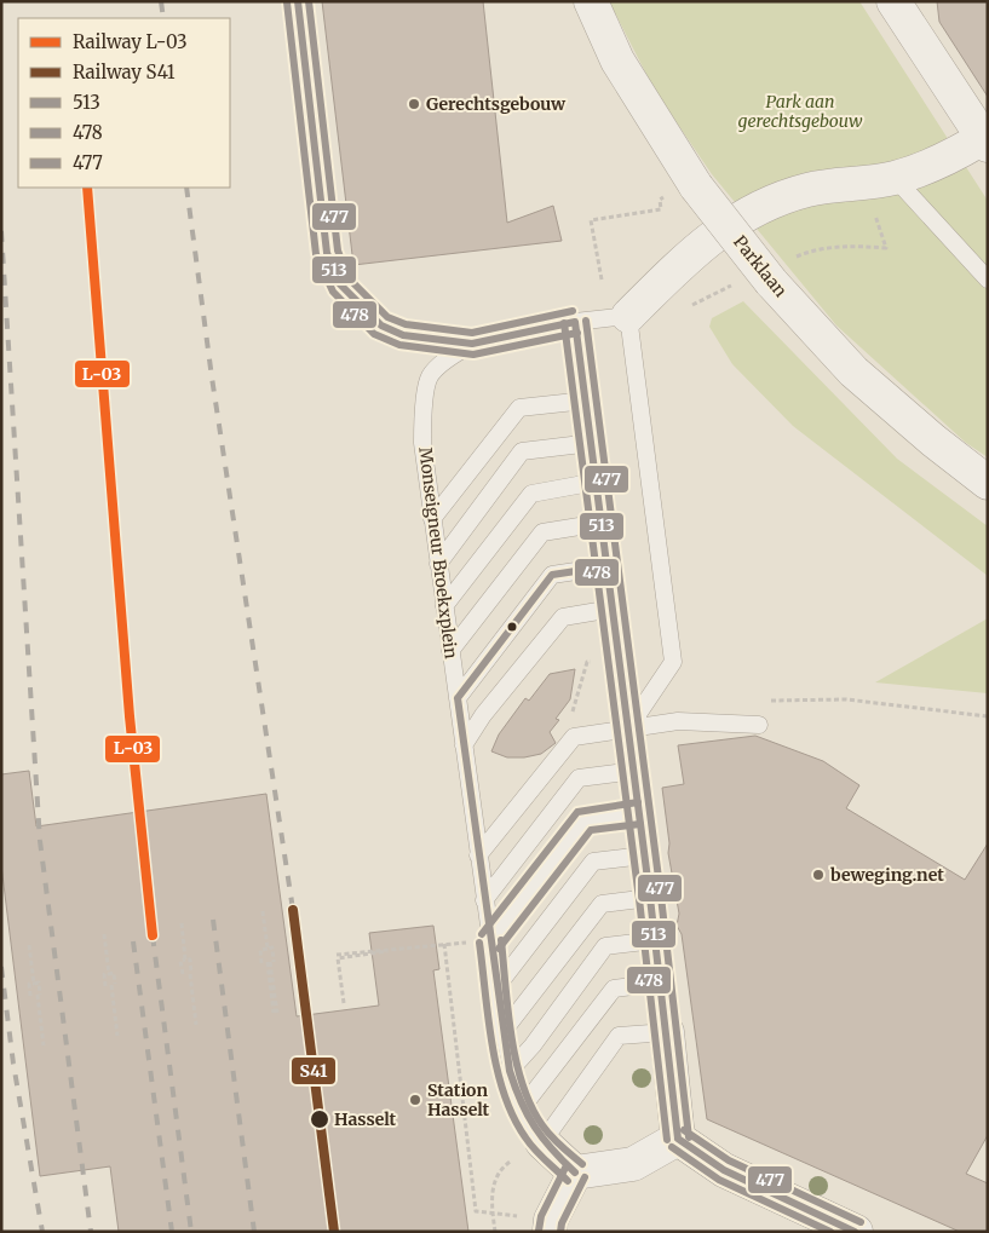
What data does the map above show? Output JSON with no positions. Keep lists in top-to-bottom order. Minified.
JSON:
{"streets":{"street":["Parklaan","Monseigneur Broekxplein"]},"parks":["Park aan gerechtsgebouw"],"places":["Gerechtsgebouw","beweging.net","Station Hasselt","Hasselt"],"lines":["transit line 513","transit line 477","transit line 478","rail line L-03","rail line S41"],"legend":["Railway L-03","Railway S41","513","478","477"]}
